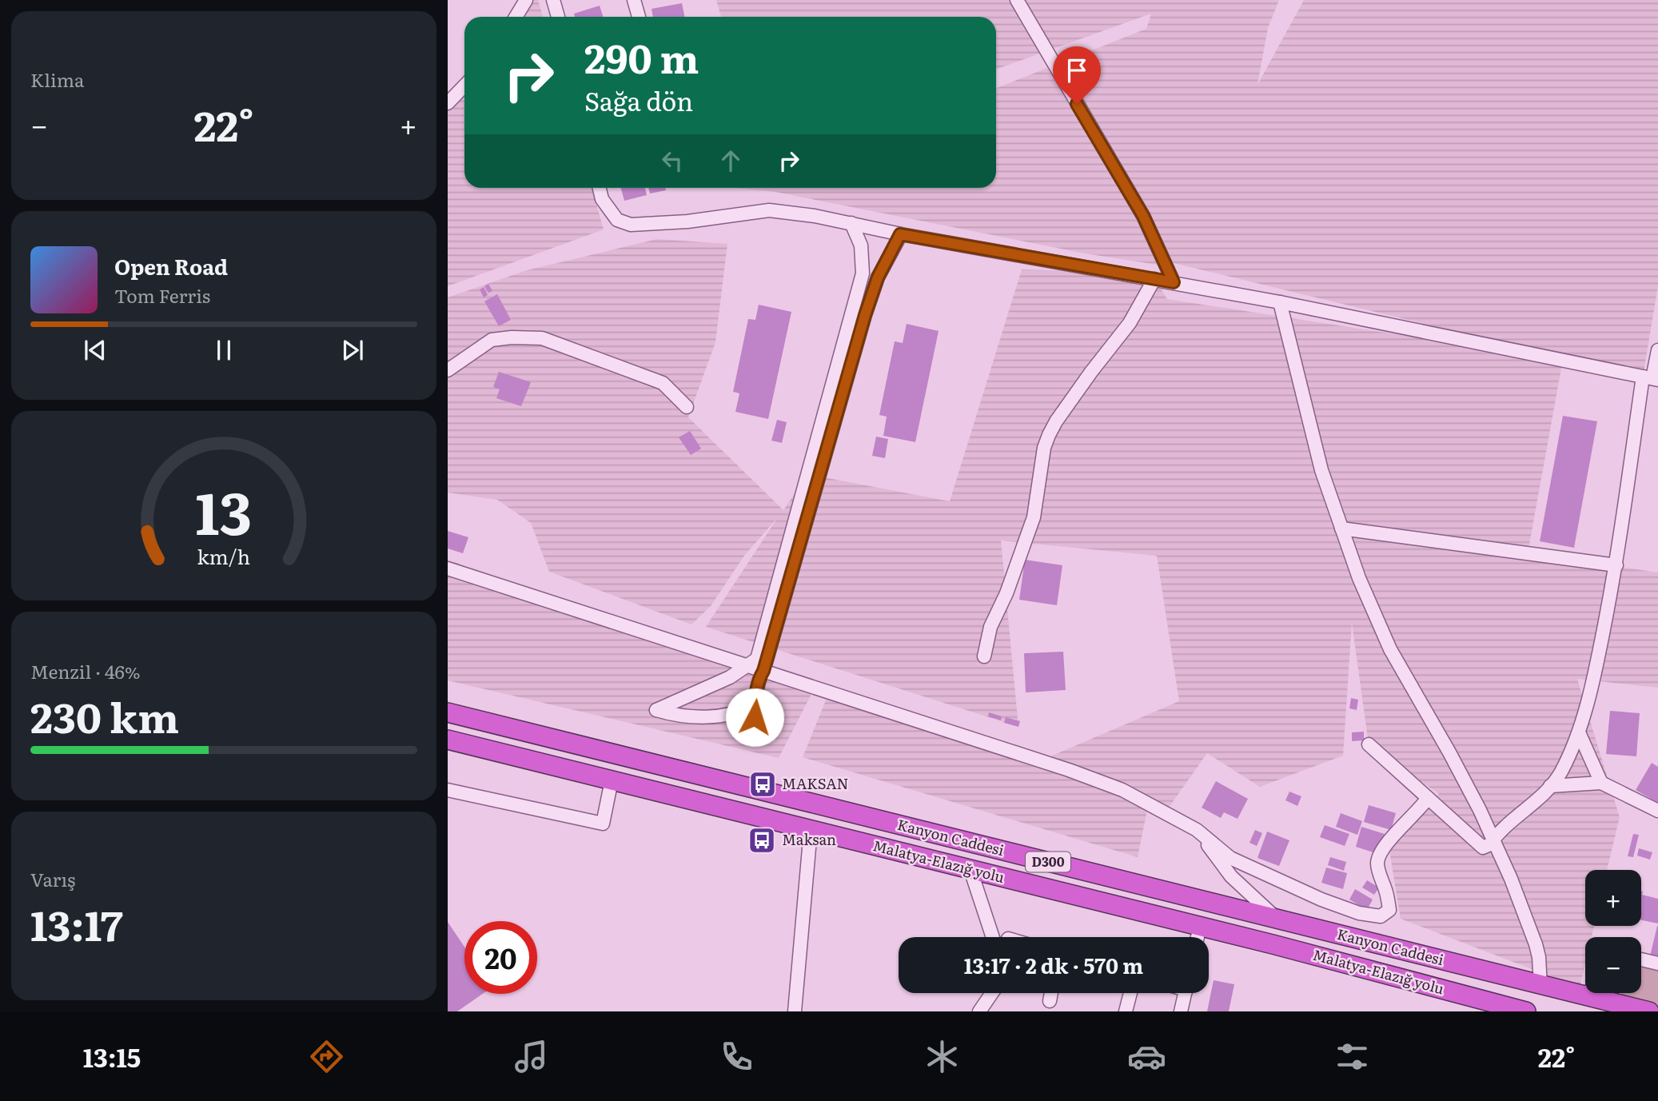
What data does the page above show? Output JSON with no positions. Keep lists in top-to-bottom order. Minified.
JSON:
{"streets":{"highway":["Kanyon Caddesi","Malatya-Elazığ yolu","D300"]},"places":{"bus stop":["MAKSAN","Maksan"]},"page":{"tile":["Klima",["Menzil · 46%","230 km"],["Varış","13:17"]],"turn":["290 m","Sağa dön"],"heat":["−","22°","+"],"song":["Open Road","Tom Ferris"],"map_buttons":["+","−"],"limit":"20","trip":"13:17 · 2 dk · 570 m","tabs":["13:15","22°"],"gauge":["13","km/h"]}}
